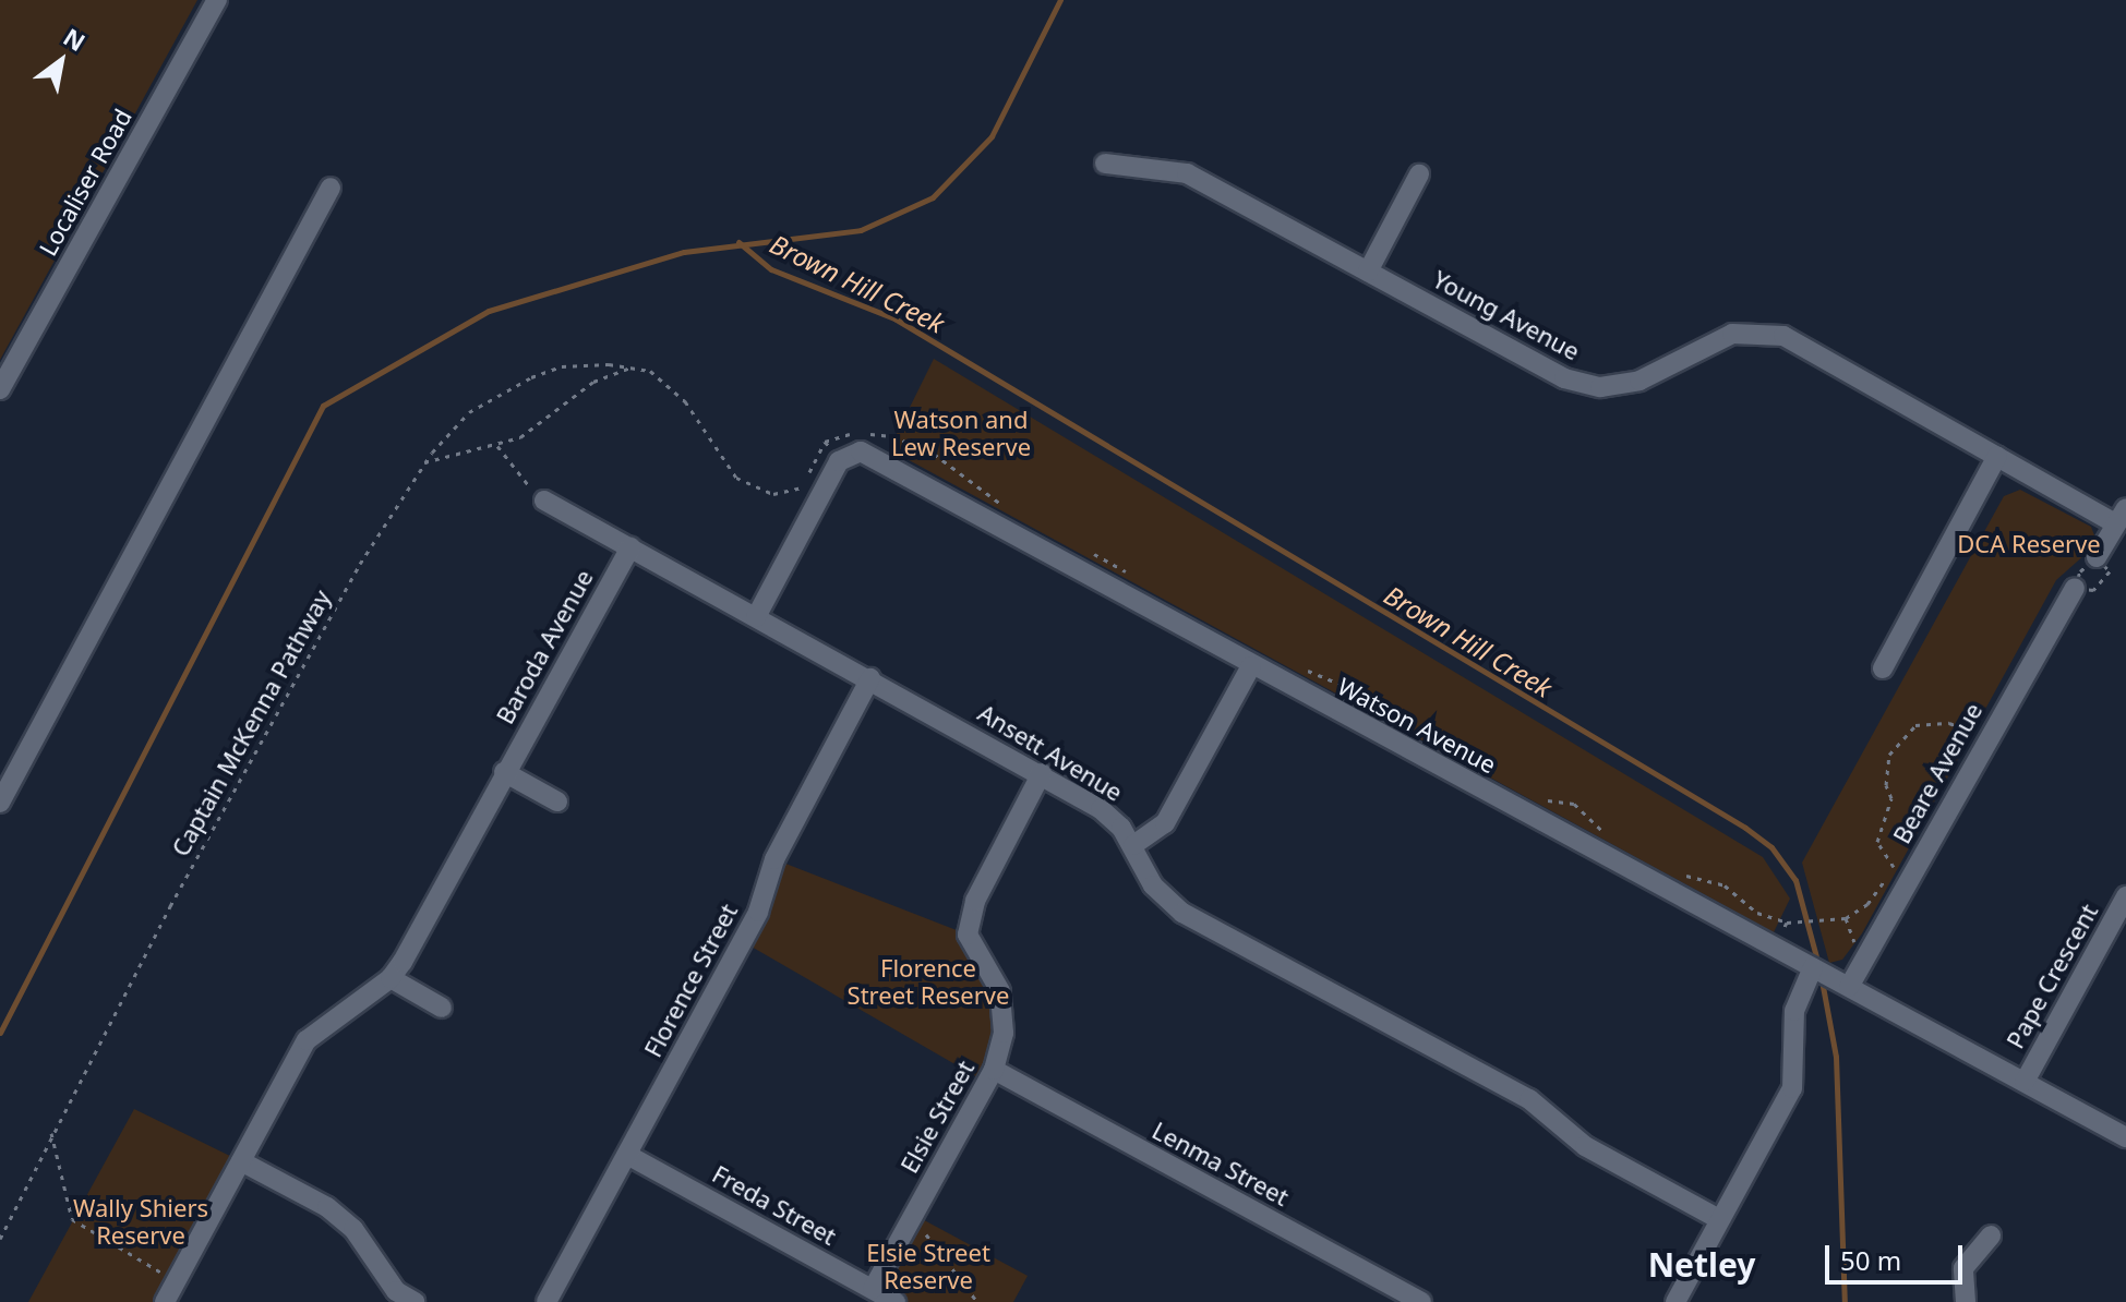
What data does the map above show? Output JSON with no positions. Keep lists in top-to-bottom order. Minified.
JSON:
{"streets":{"street":["Localiser Road","Young Avenue","Baroda Avenue","Watson Avenue","Ansett Avenue","Beare Avenue","Pape Crescent","Florence Street","Elsie Street","Lenma Street","Freda Street"],"path":["Captain McKenna Pathway"]},"crossings":[["Baroda Avenue","Ansett Avenue"],["Captain McKenna Pathway","Watson Avenue"],["Watson Avenue","Beare Avenue"],["Watson Avenue","Pape Crescent"],["Ansett Avenue","Florence Street"],["Ansett Avenue","Elsie Street"],["Florence Street","Freda Street"],["Elsie Street","Lenma Street"],["Elsie Street","Freda Street"]],"districts":["Netley"],"water":["Brown Hill Creek"],"parks":["Watson and Lew Reserve","DCA Reserve","Florence Street Reserve","Wally Shiers Reserve","Elsie Street Reserve"],"scale_bar":"50 m","north":"top right"}
